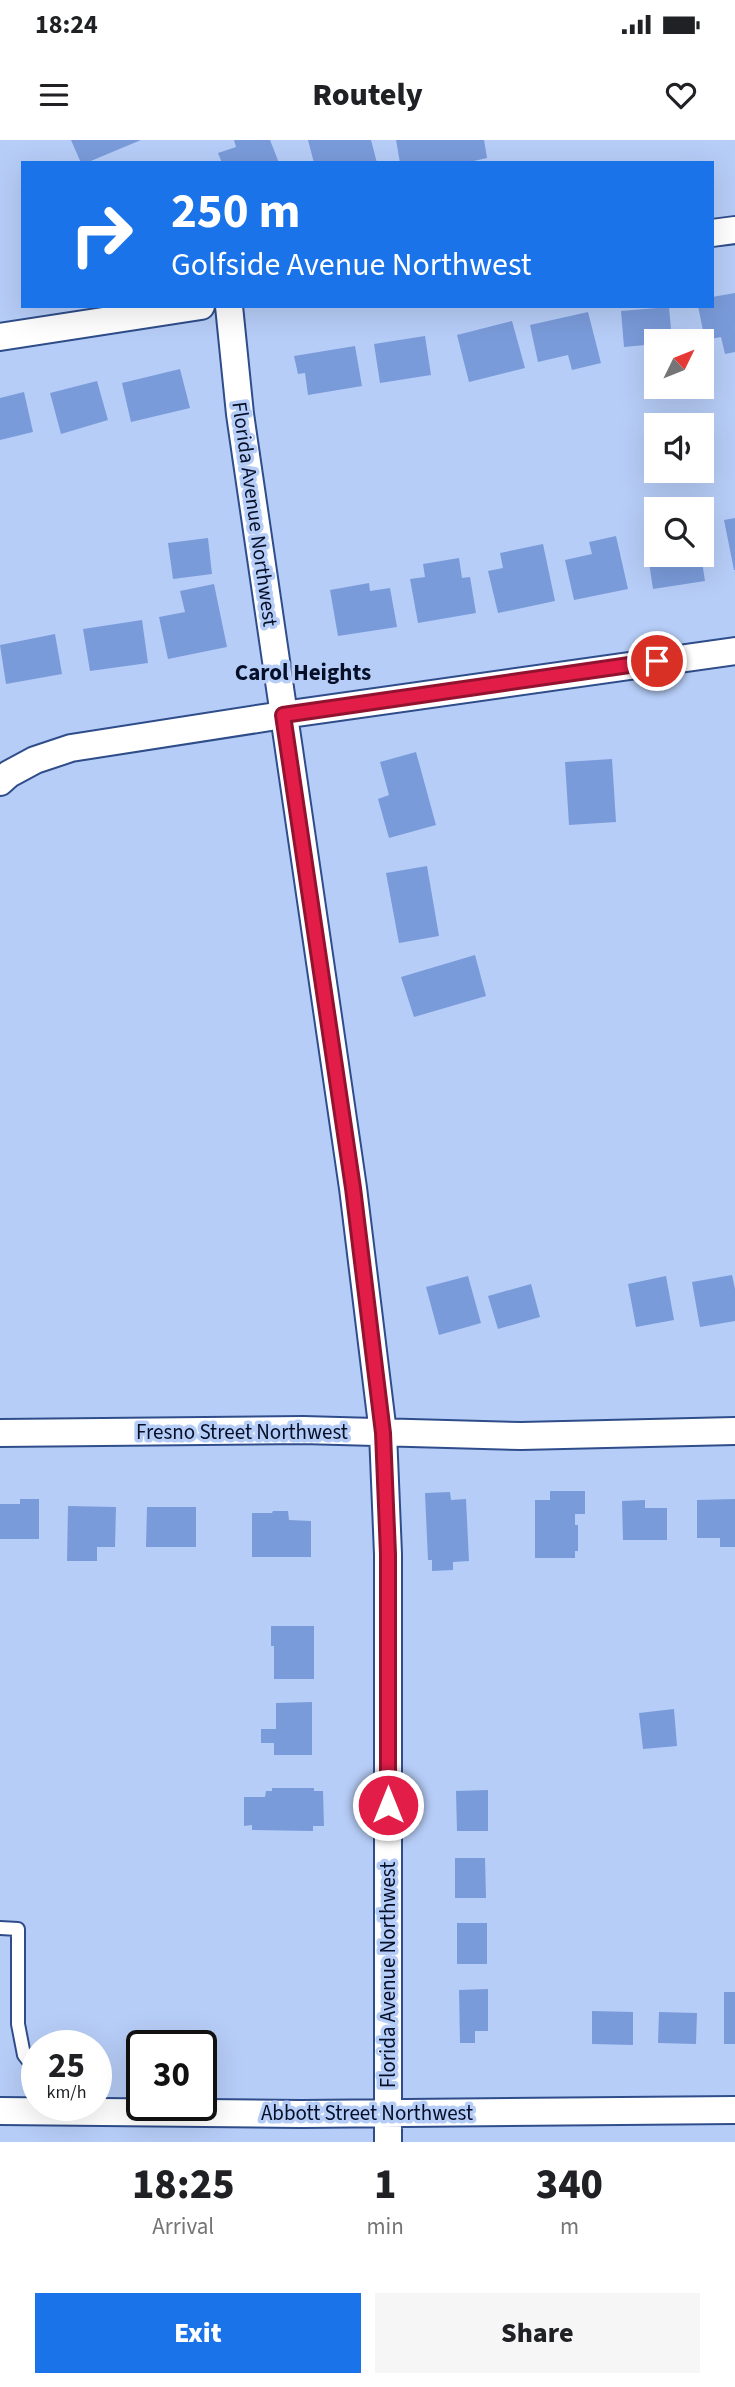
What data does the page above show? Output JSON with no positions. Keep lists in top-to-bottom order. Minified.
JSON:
{"streets":{"street":["Florida Avenue Northwest","Fresno Street Northwest","Abbott Street Northwest"]},"crossings":[["Florida Avenue Northwest","Fresno Street Northwest"],["Florida Avenue Northwest","Abbott Street Northwest"]],"districts":["Carol Heights"],"north":"top right","page":{"status":"18:24","header":"Routely","turn":["250 m","Golfside Avenue Northwest"],"speed":"25 km/h","limit":"30","eta":["18:25","Arrival","1","min","340","m"],"buttons":["Exit","Share"]}}
